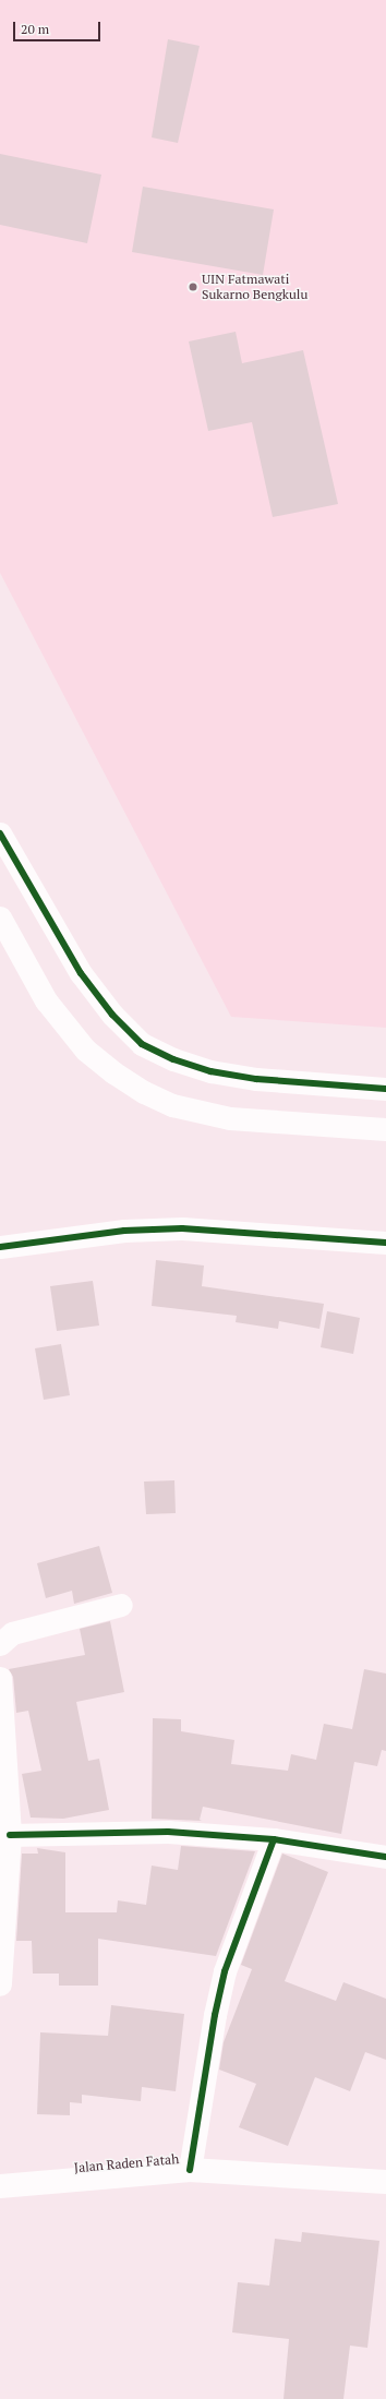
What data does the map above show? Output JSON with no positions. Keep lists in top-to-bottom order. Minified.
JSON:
{"streets":{"highway":["Jalan Raden Fatah"]},"places":["UIN Fatmawati Sukarno Bengkulu"],"scale_bar":"20 m"}
